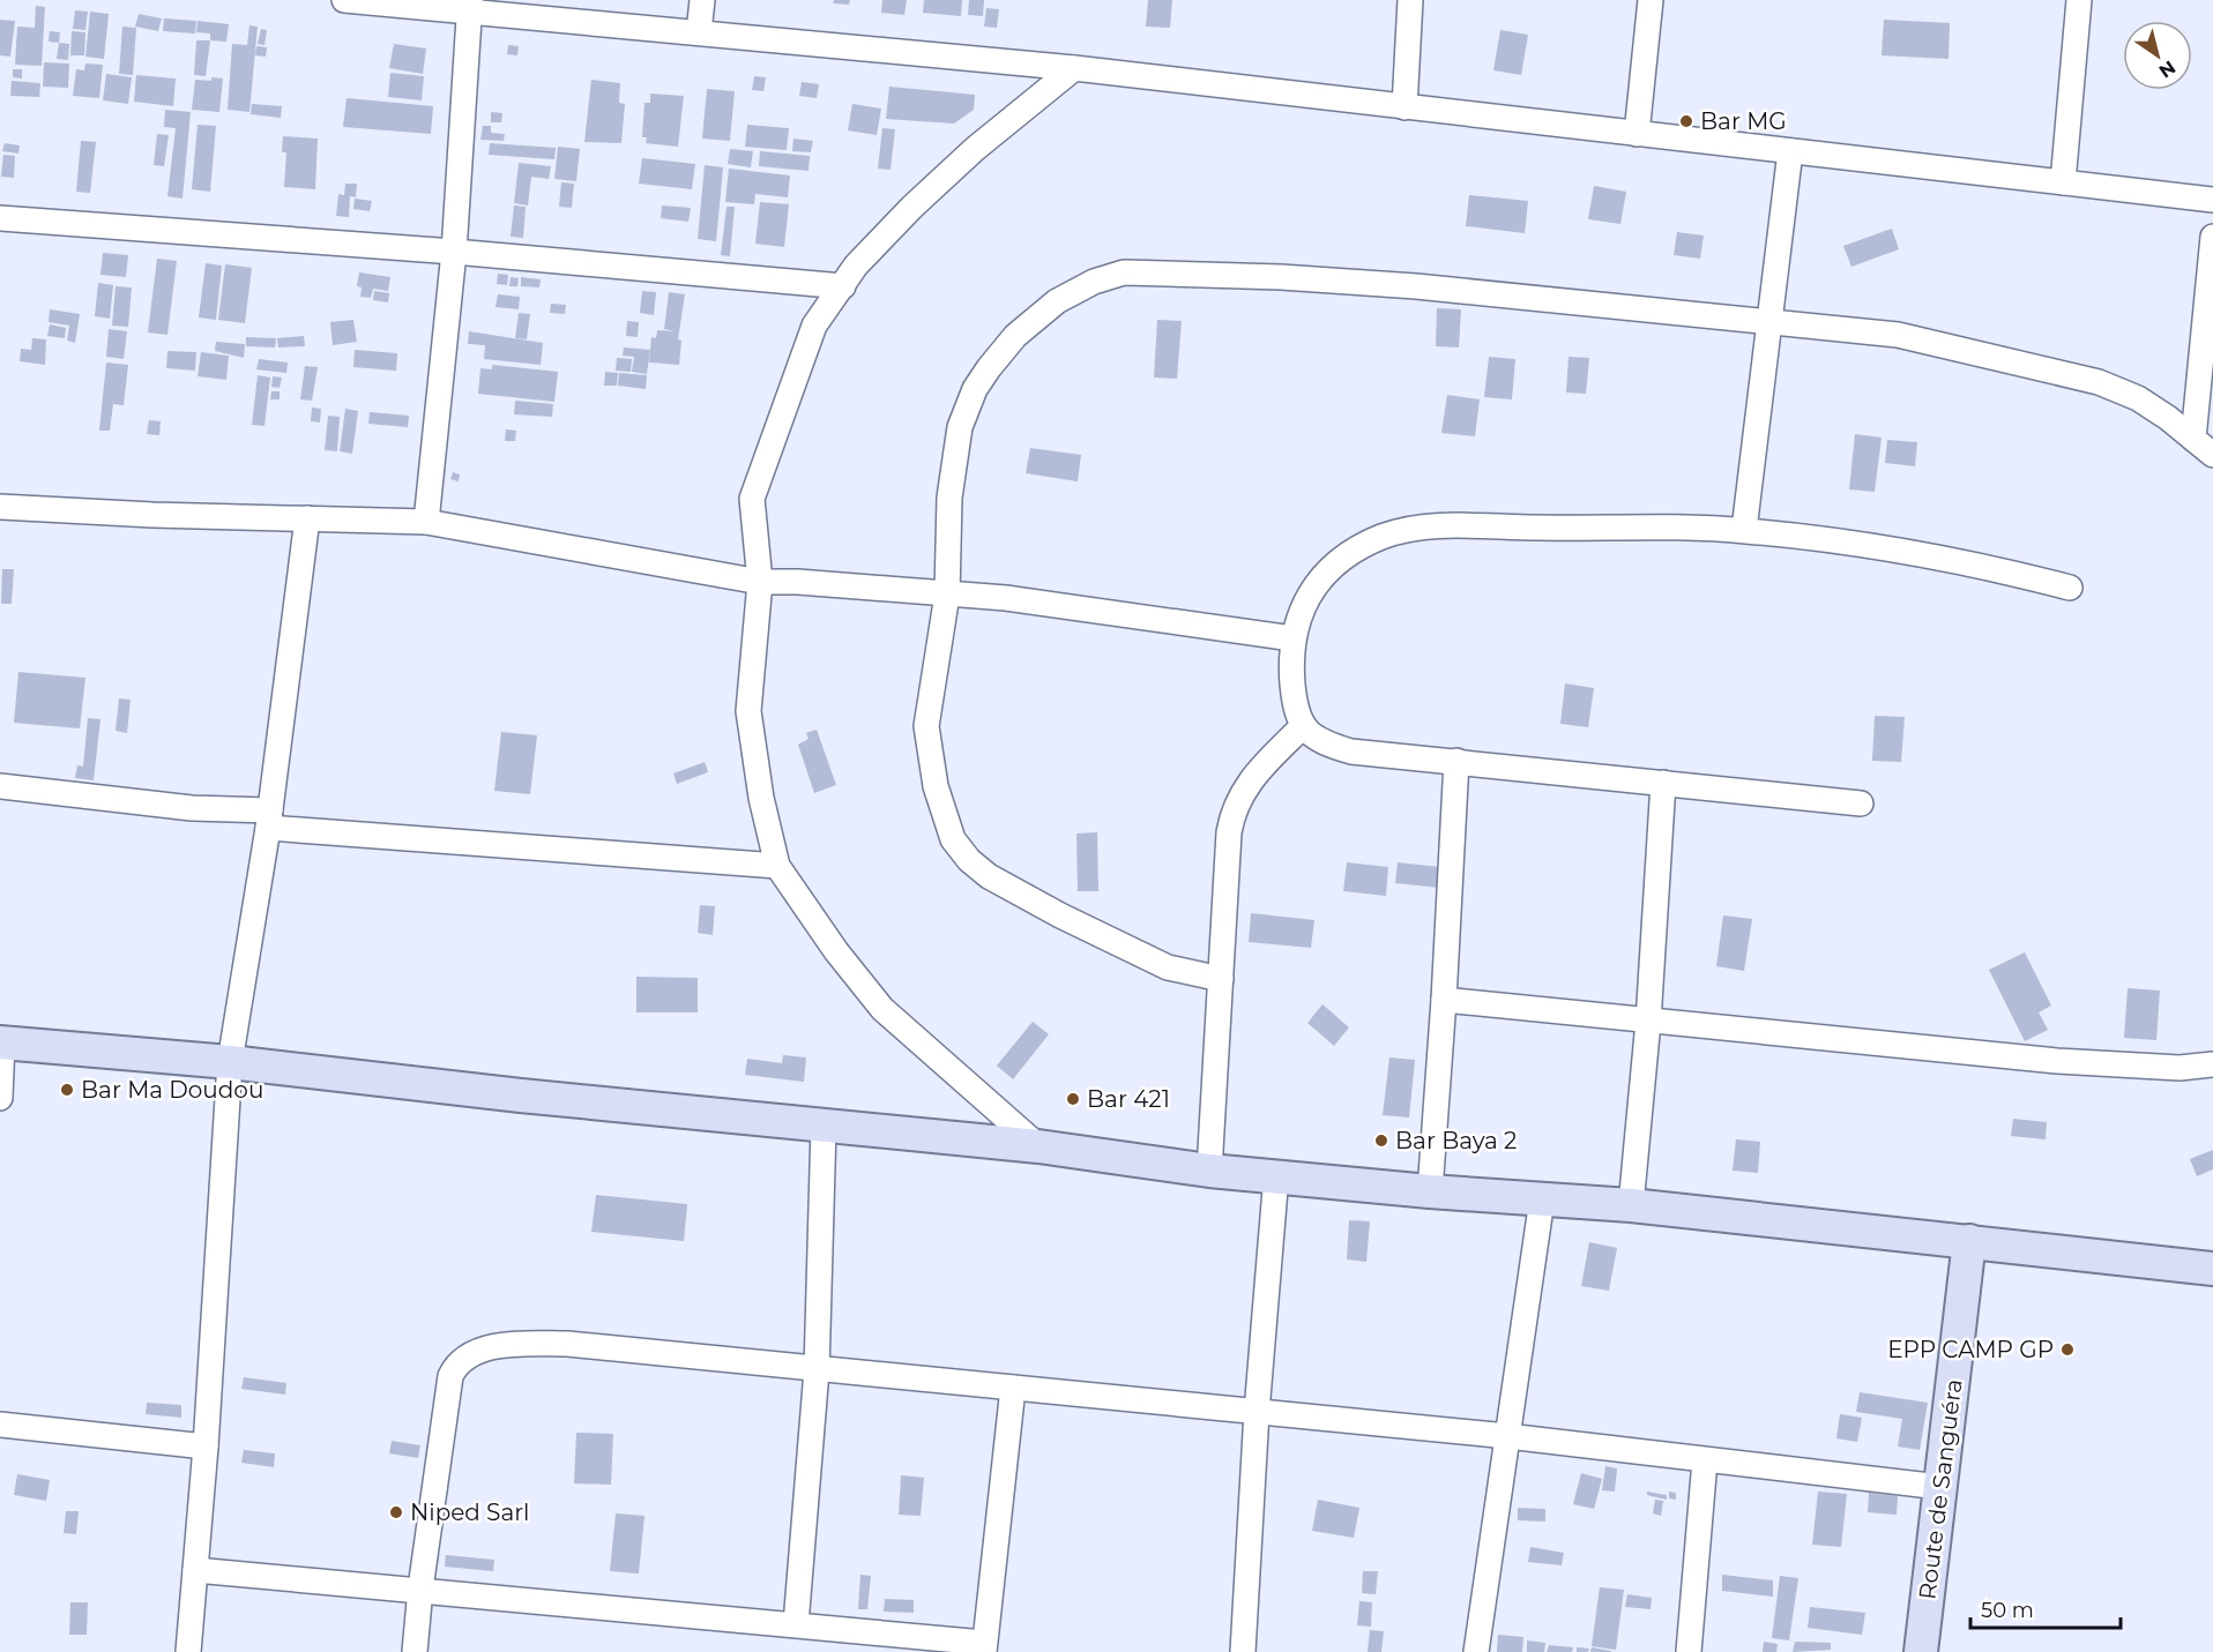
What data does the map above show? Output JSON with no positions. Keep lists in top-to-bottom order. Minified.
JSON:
{"streets":{"street":["Route de Sanguéra"]},"places":["Bar MG","Bar Ma Doudou","Bar 421","Bar Baya 2","EPP CAMP GP","Niped Sarl"],"scale_bar":"50 m","north":"bottom right"}
